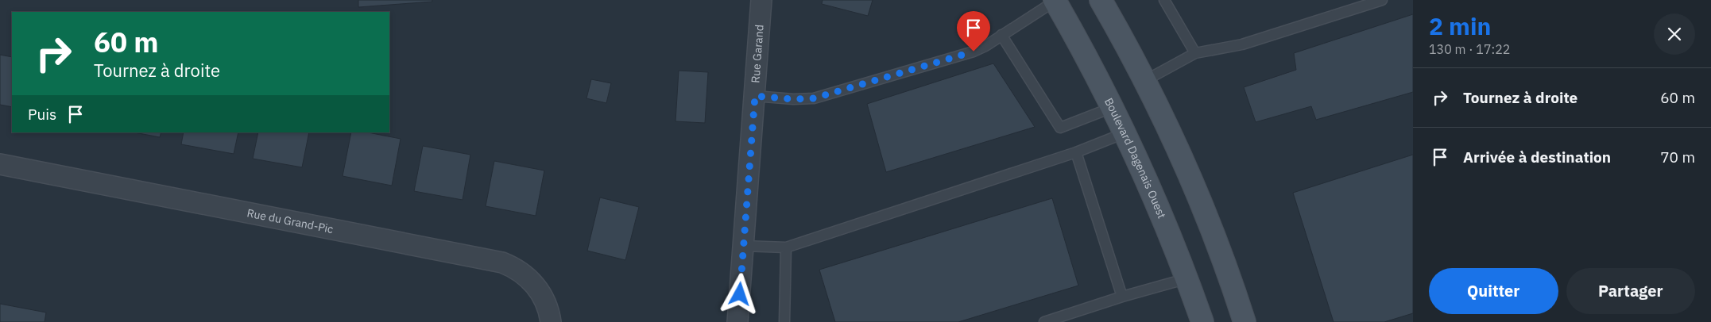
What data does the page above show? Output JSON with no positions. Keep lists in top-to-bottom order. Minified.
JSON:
{"streets":{"main road":["Boulevard Dagenais Ouest"],"street":["Rue Garand","Rue du Grand-Pic"]},"page":{"heading":["2 min","130 m · 17:22"],"turn":["60 m","Tournez à droite"],"list":[{"name":"Tournez à droite","value":"60 m"},{"name":"Arrivée à destination","value":"70 m"}],"then":"Puis","buttons":["Quitter","Partager"]}}
